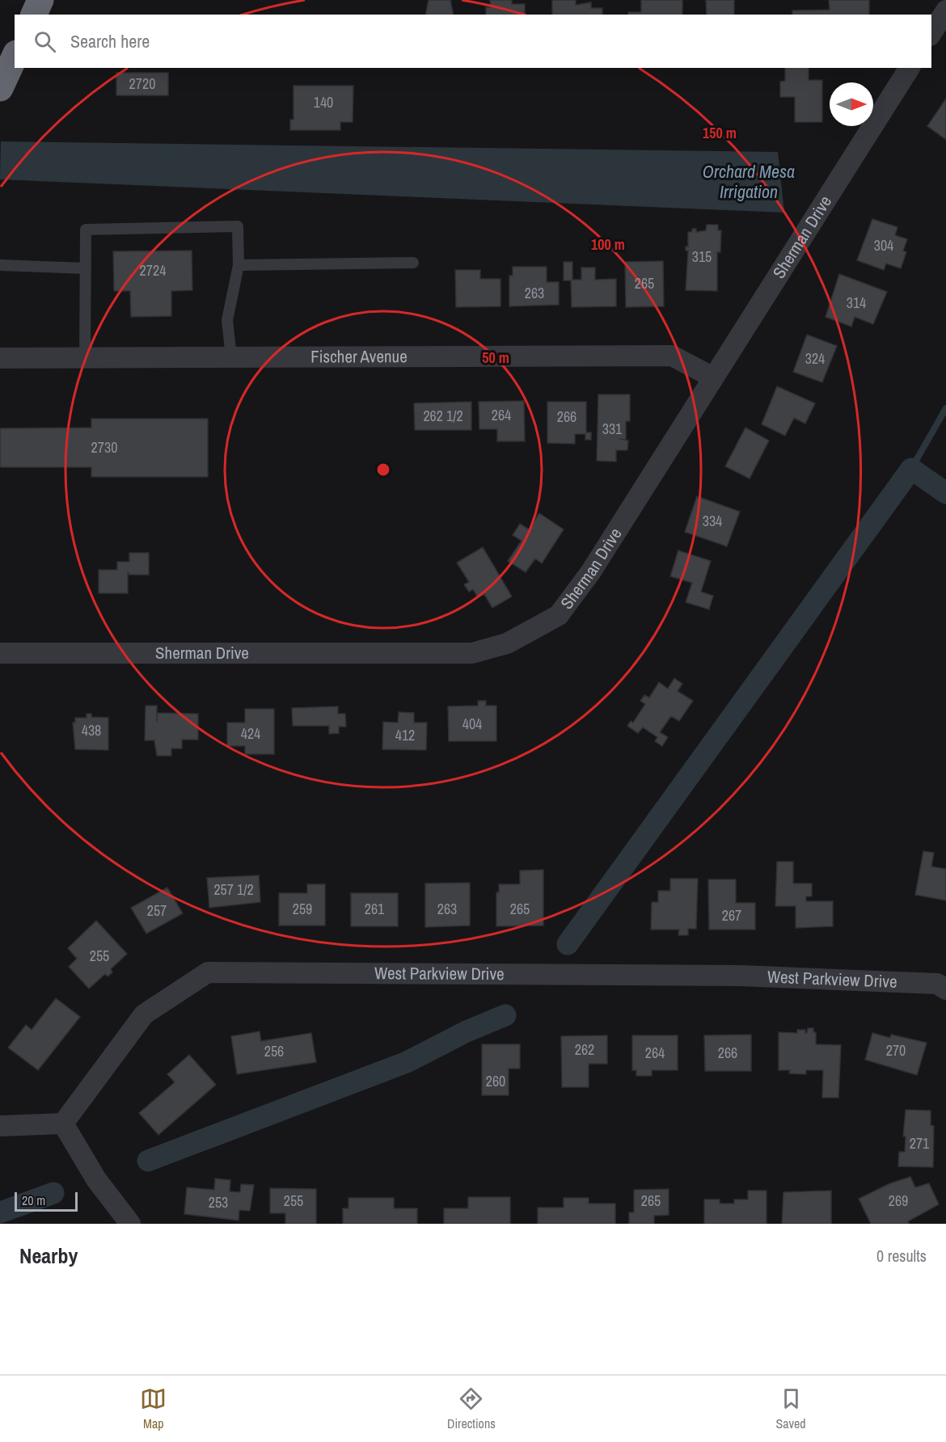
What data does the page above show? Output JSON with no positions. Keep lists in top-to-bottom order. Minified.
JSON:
{"streets":{"street":["Sherman Drive","Fischer Avenue","West Parkview Drive"]},"crossings":[["Sherman Drive","Fischer Avenue"]],"water":["Orchard Mesa Irrigation"],"house_numbers":["2720","140","304","315","2724","265","263","314","324","264","262 1/2","266","331","2730","334","404","438","424","412","257 1/2","259","261","263","265","257","267","255","262","270","256","264","266","260","271","255","265","269","253"],"scale_bar":"20 m","north":"right","page":{"search":"Search here","scale":"20 m","heading":["Nearby","0 results"],"nav":["Map","Directions","Saved"]},"rings":["150 m","100 m","50 m"]}
